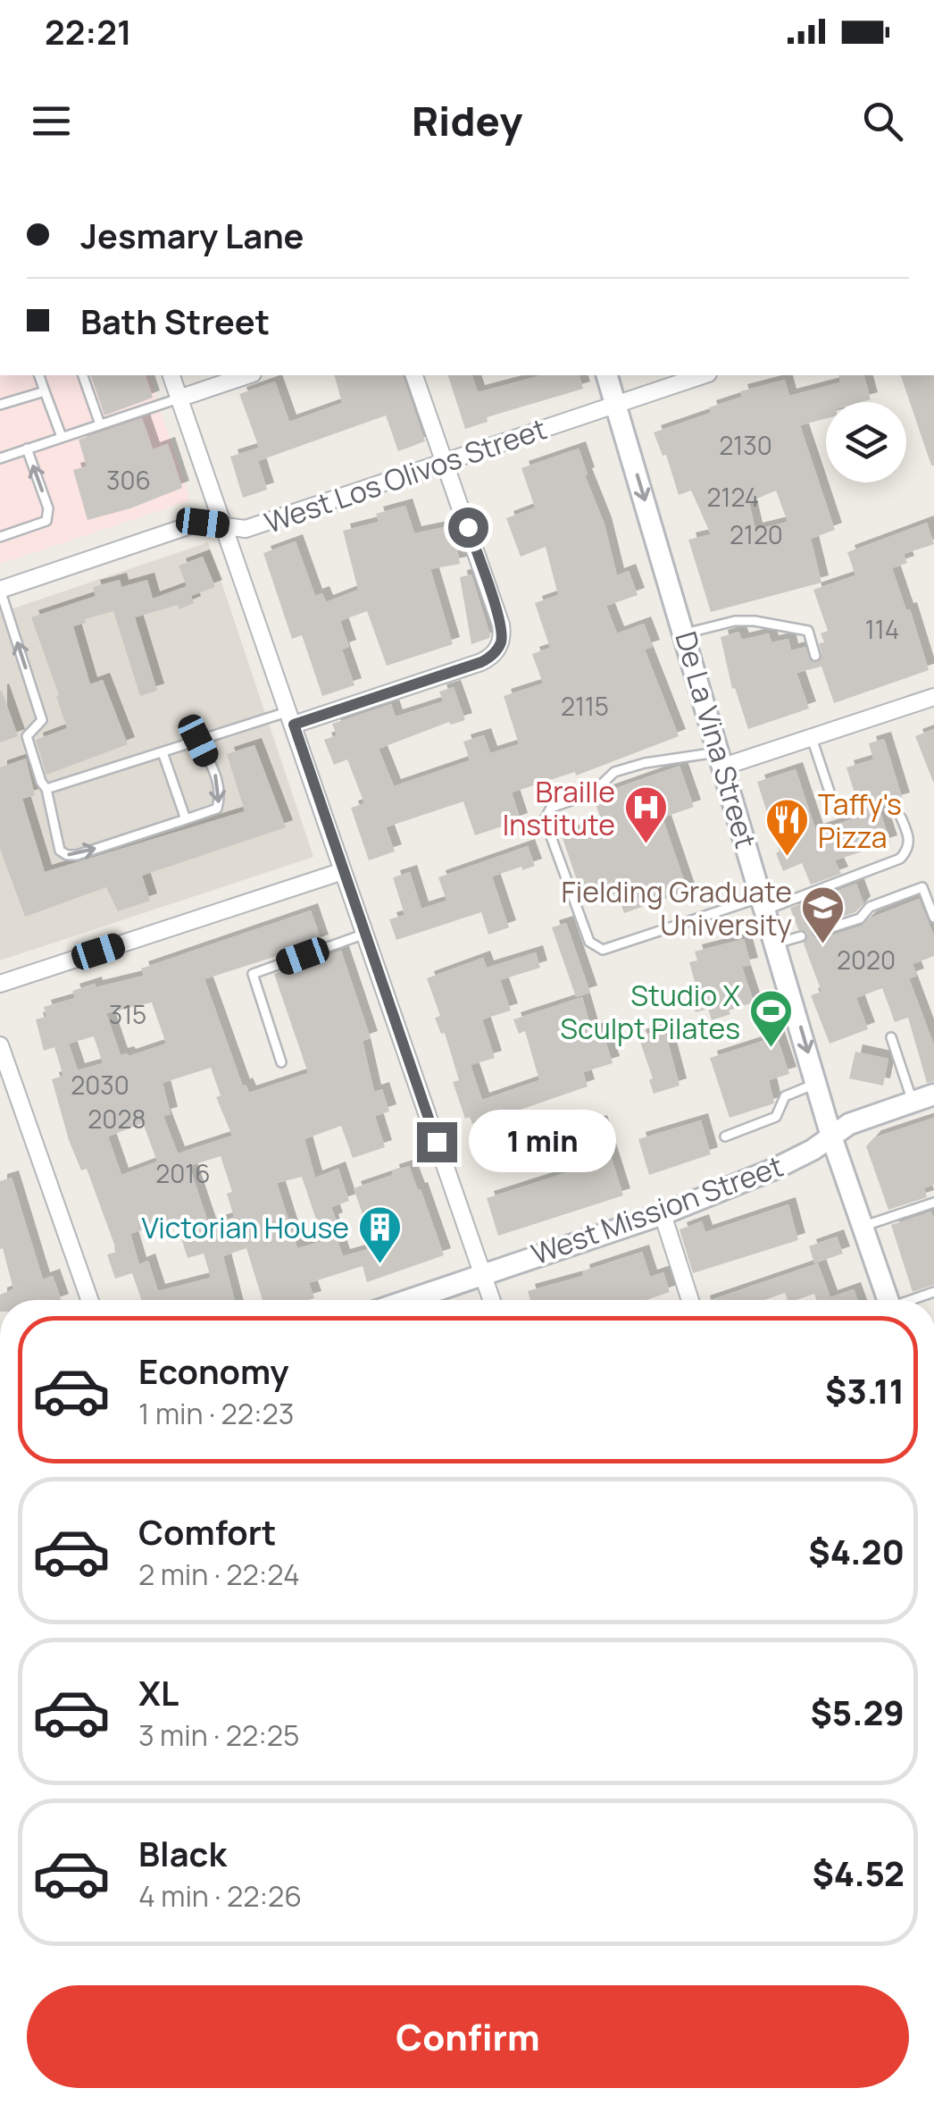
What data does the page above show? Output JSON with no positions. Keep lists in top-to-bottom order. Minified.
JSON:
{"streets":{"street":["West Los Olivos Street","De La Vina Street","West Mission Street"]},"crossings":[["West Los Olivos Street","De La Vina Street"],["De La Vina Street","West Mission Street"]],"one_way":["De La Vina Street"],"places":{"hospital":["Braille Institute"],"restaurant":["Taffy's Pizza"],"school or university":["Fielding Graduate University"],"sports":["Studio X Sculpt Pilates"],"building":["Victorian House"]},"house_numbers":["2130","306","2124","2120","114","2115","2020","315","2030","2028","2016"],"page":{"status":"22:21","header":"Ridey","banner":["Jesmary Lane","Bath Street"],"bubble":"1 min","list":[{"name":"Economy","note":"1 min · 22:23","value":"$3.11"},{"name":"Comfort","note":"2 min · 22:24","value":"$4.20"},{"name":"XL","note":"3 min · 22:25","value":"$5.29"},{"name":"Black","note":"4 min · 22:26","value":"$4.52"}],"buttons":"Confirm"}}
